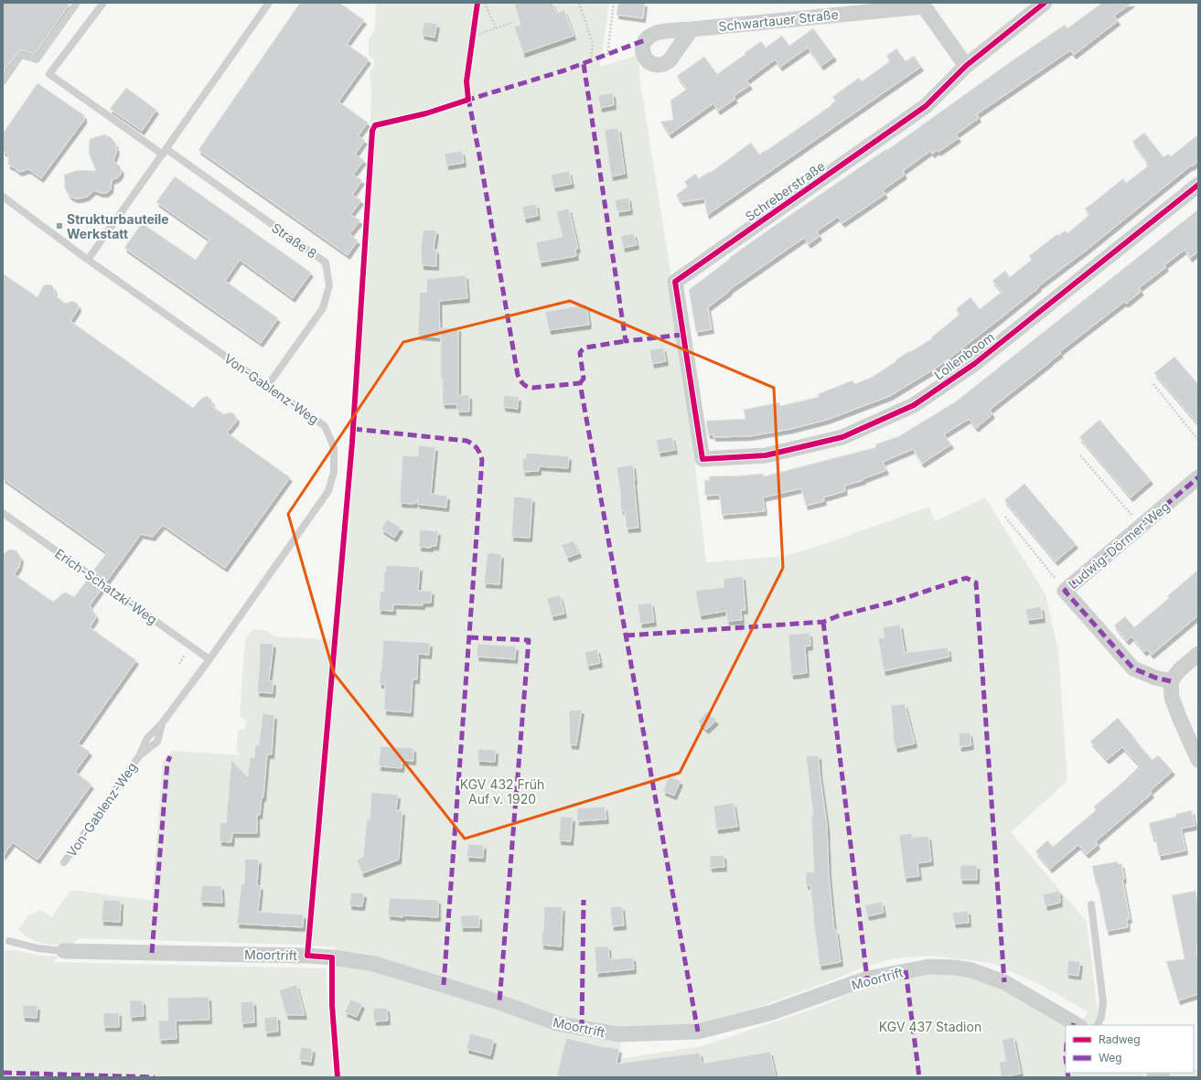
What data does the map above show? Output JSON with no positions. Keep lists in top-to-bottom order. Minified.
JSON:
{"streets":{"street":["Schwartauer Straße","Schreberstraße","Lollenboom","Ludwig-Dörmer-Weg","Moortrift"],"lane":["Straße 8","Von-Gablenz-Weg","Erich-Schatzki-Weg"]},"crossings":[["Schwartauer Straße","Schreberstraße"],["Schreberstraße","Lollenboom"],["Straße 8","Von-Gablenz-Weg"],["Von-Gablenz-Weg","Erich-Schatzki-Weg"]],"parks":["KGV 432 Früh Auf v. 1920","KGV 437 Stadion"],"places":{"transit":["Strukturbauteile Werkstatt"]},"legend":["Radweg","Weg"]}
